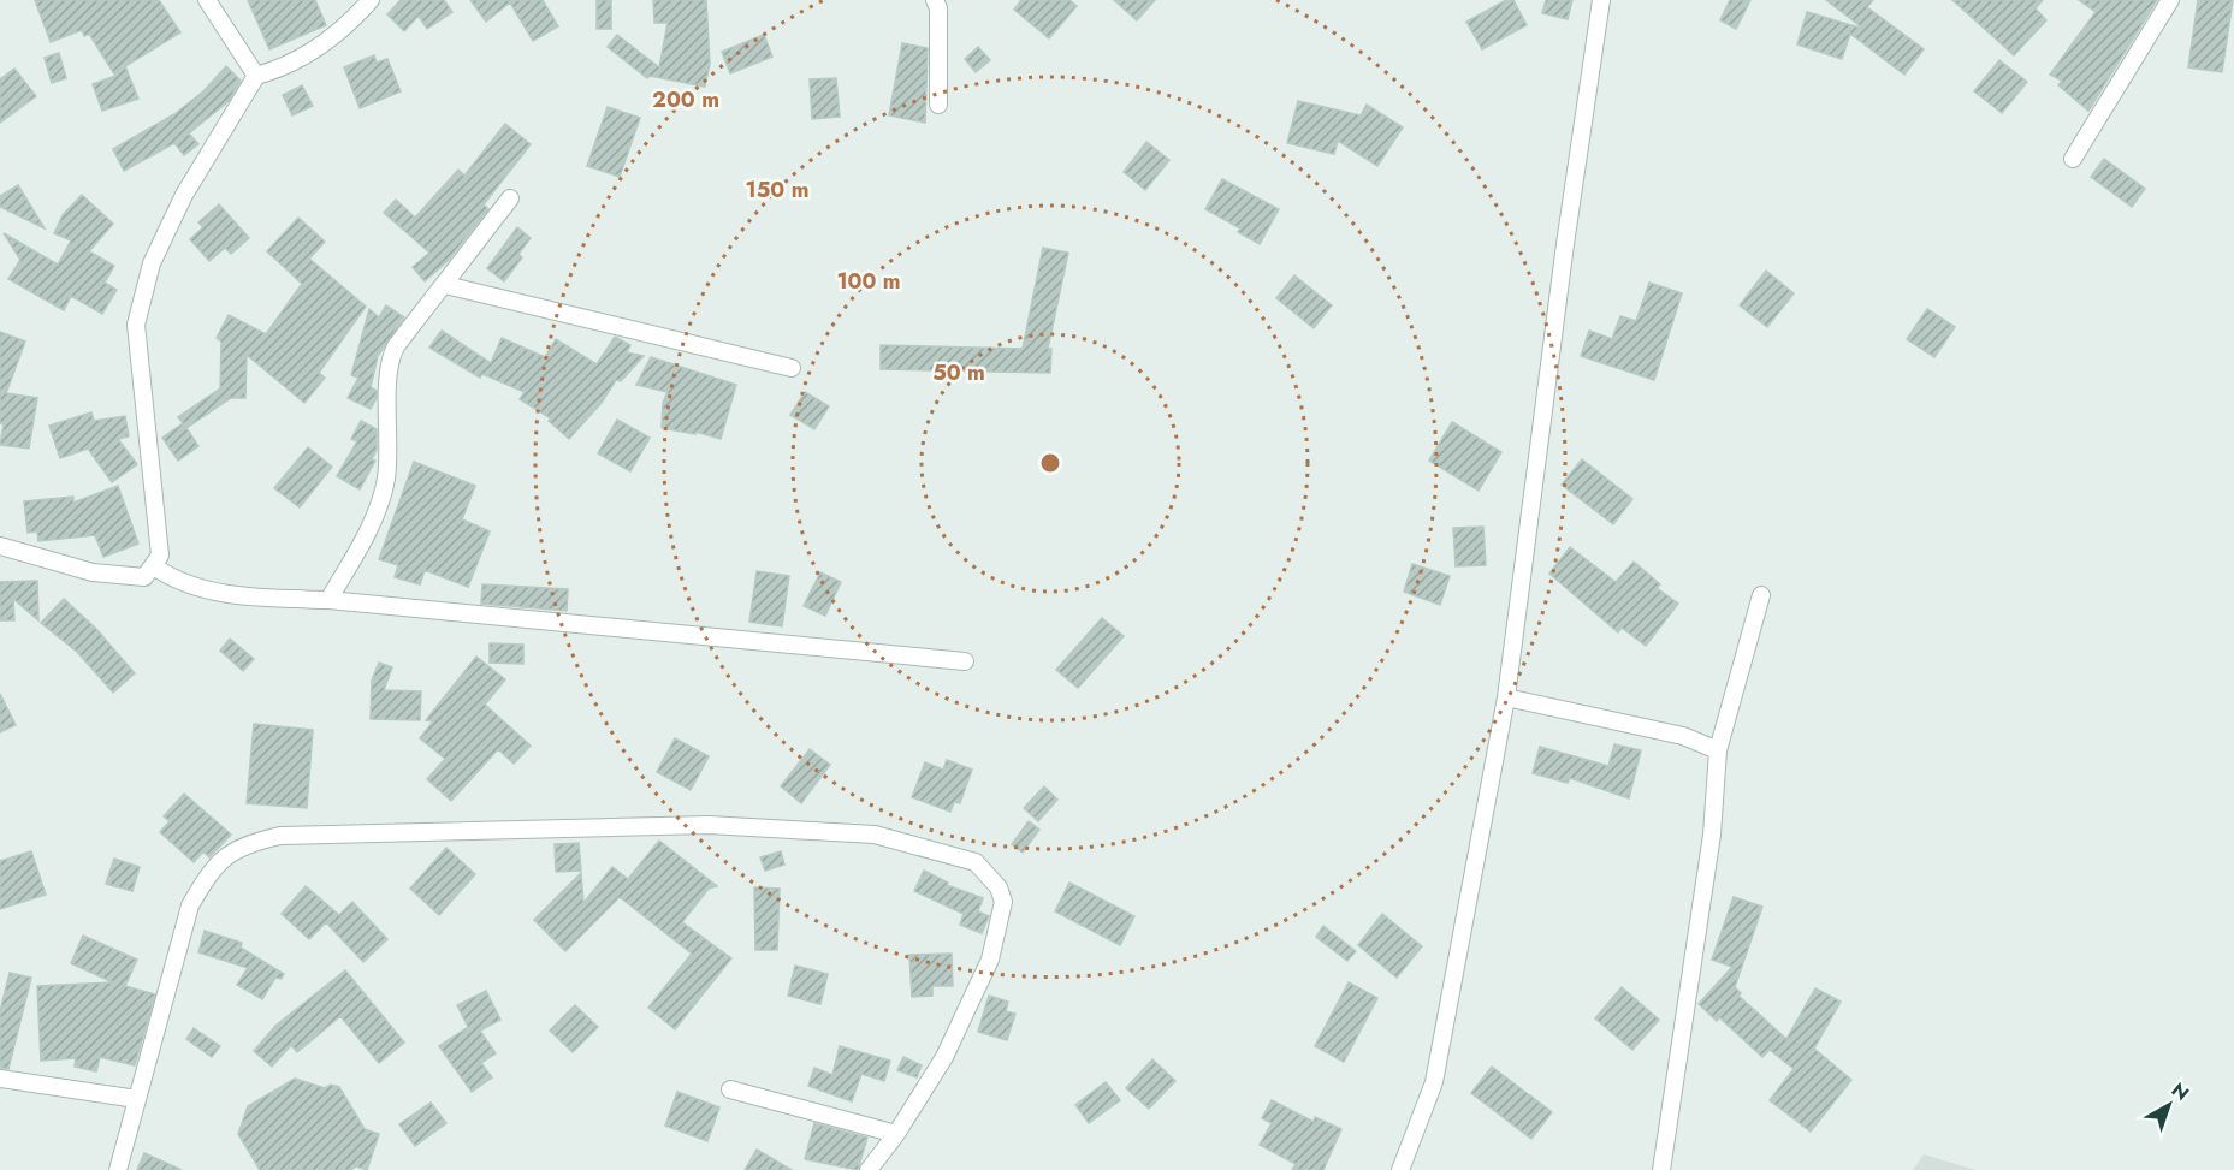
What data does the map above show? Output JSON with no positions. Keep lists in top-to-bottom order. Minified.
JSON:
{"north":"top right","rings":["200 m","150 m","100 m","50 m"]}
